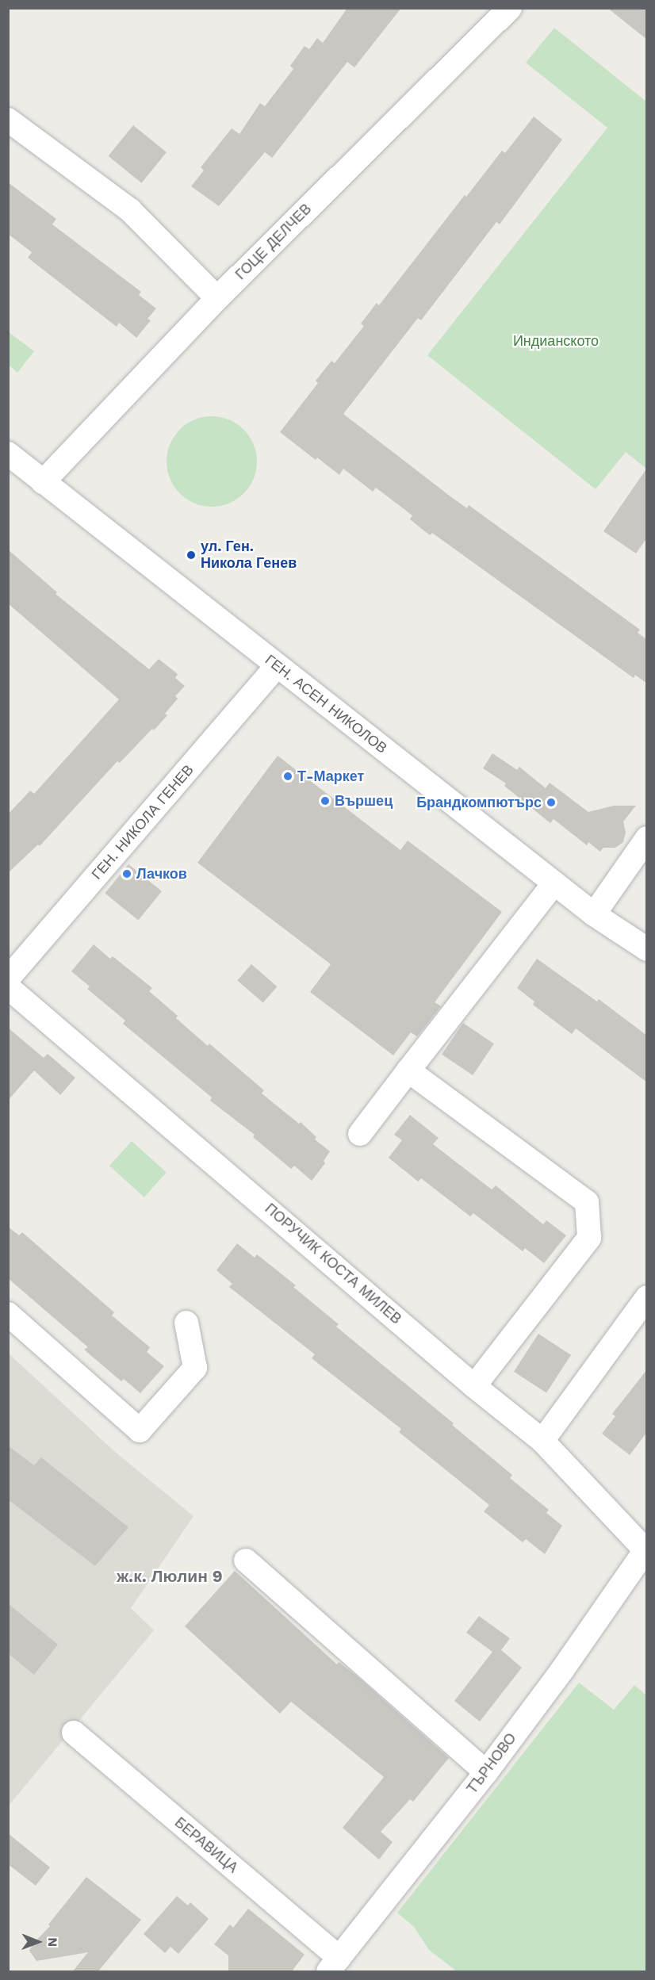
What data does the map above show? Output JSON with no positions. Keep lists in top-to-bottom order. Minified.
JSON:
{"streets":{"street":["ГОЦЕ ДЕЛЧЕВ","ГЕН. АСЕН НИКОЛОВ","ГЕН. НИКОЛА ГЕНЕВ","ПОРУЧИК КОСТА МИЛЕВ","ТЪРНОВО","БЕРАВИЦА"]},"crossings":[["ГОЦЕ ДЕЛЧЕВ","ГЕН. АСЕН НИКОЛОВ"],["ГЕН. АСЕН НИКОЛОВ","ГЕН. НИКОЛА ГЕНЕВ"],["ПОРУЧИК КОСТА МИЛЕВ","ТЪРНОВО"],["ТЪРНОВО","БЕРАВИЦА"]],"districts":["ж.к. Люлин 9"],"parks":["Индианското"],"places":["ул. Ген. Никола Генев","Т-Маркет","Вършец","Брандкомпютърс","Лачков"],"north":"right"}
